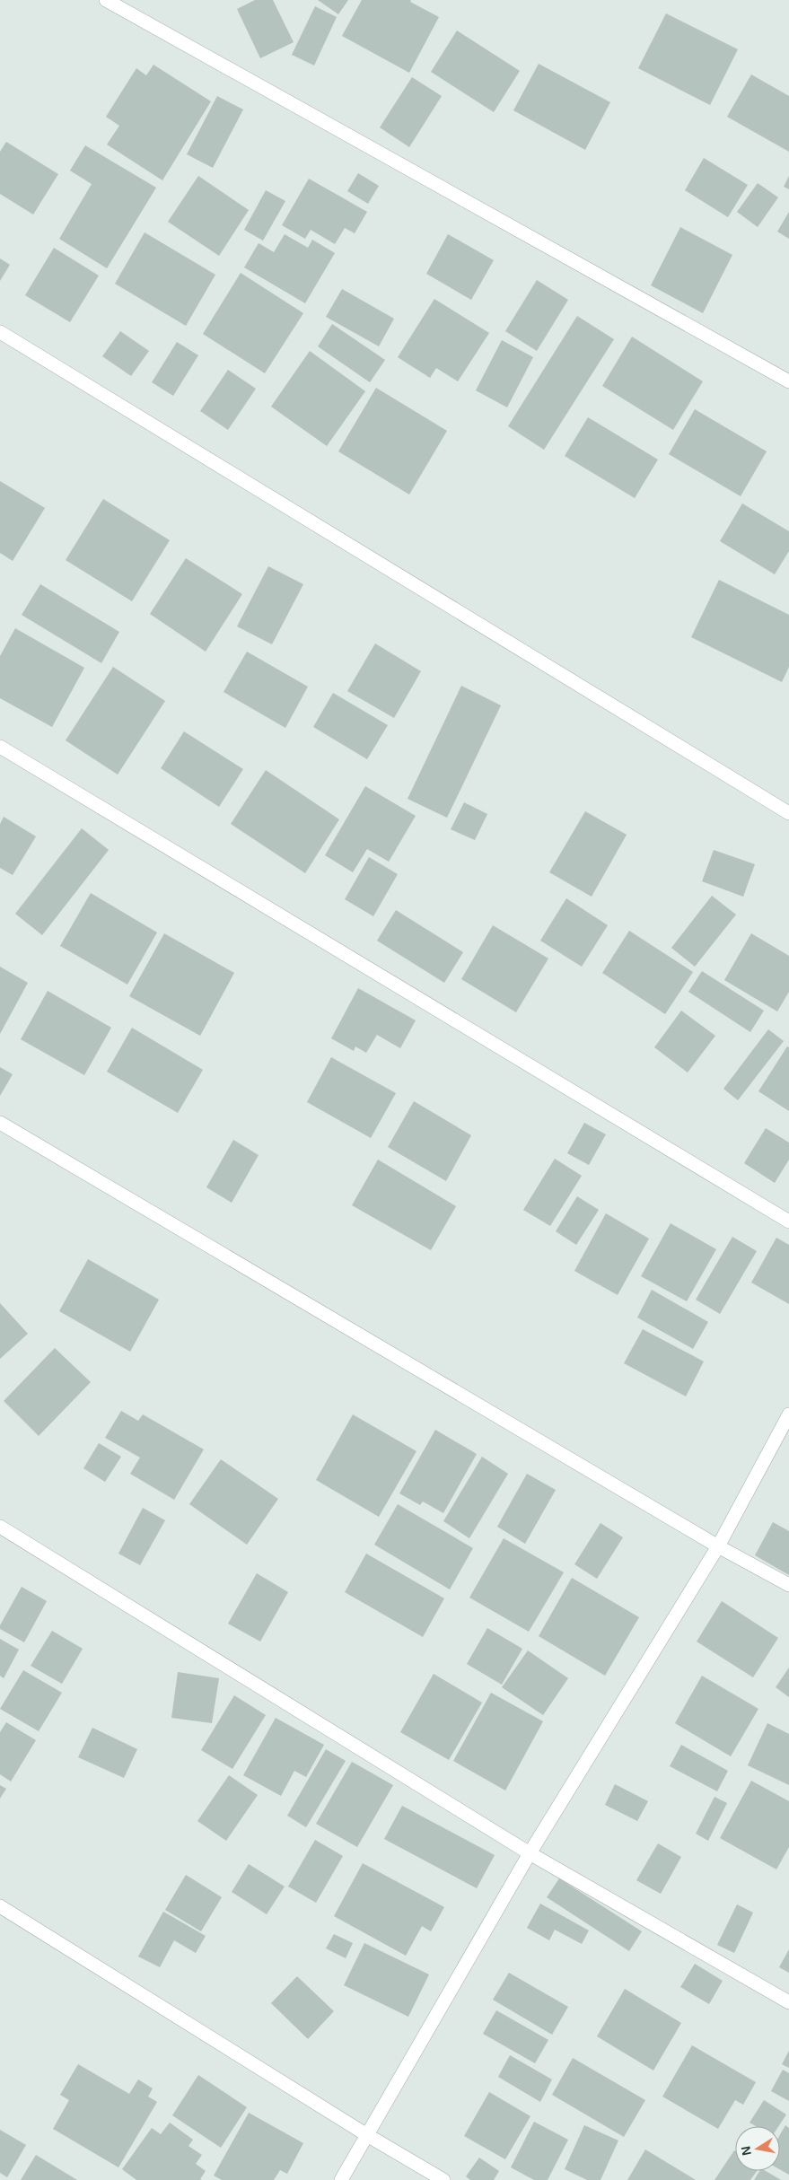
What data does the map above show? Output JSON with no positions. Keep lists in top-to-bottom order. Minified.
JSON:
{"north":"left"}
